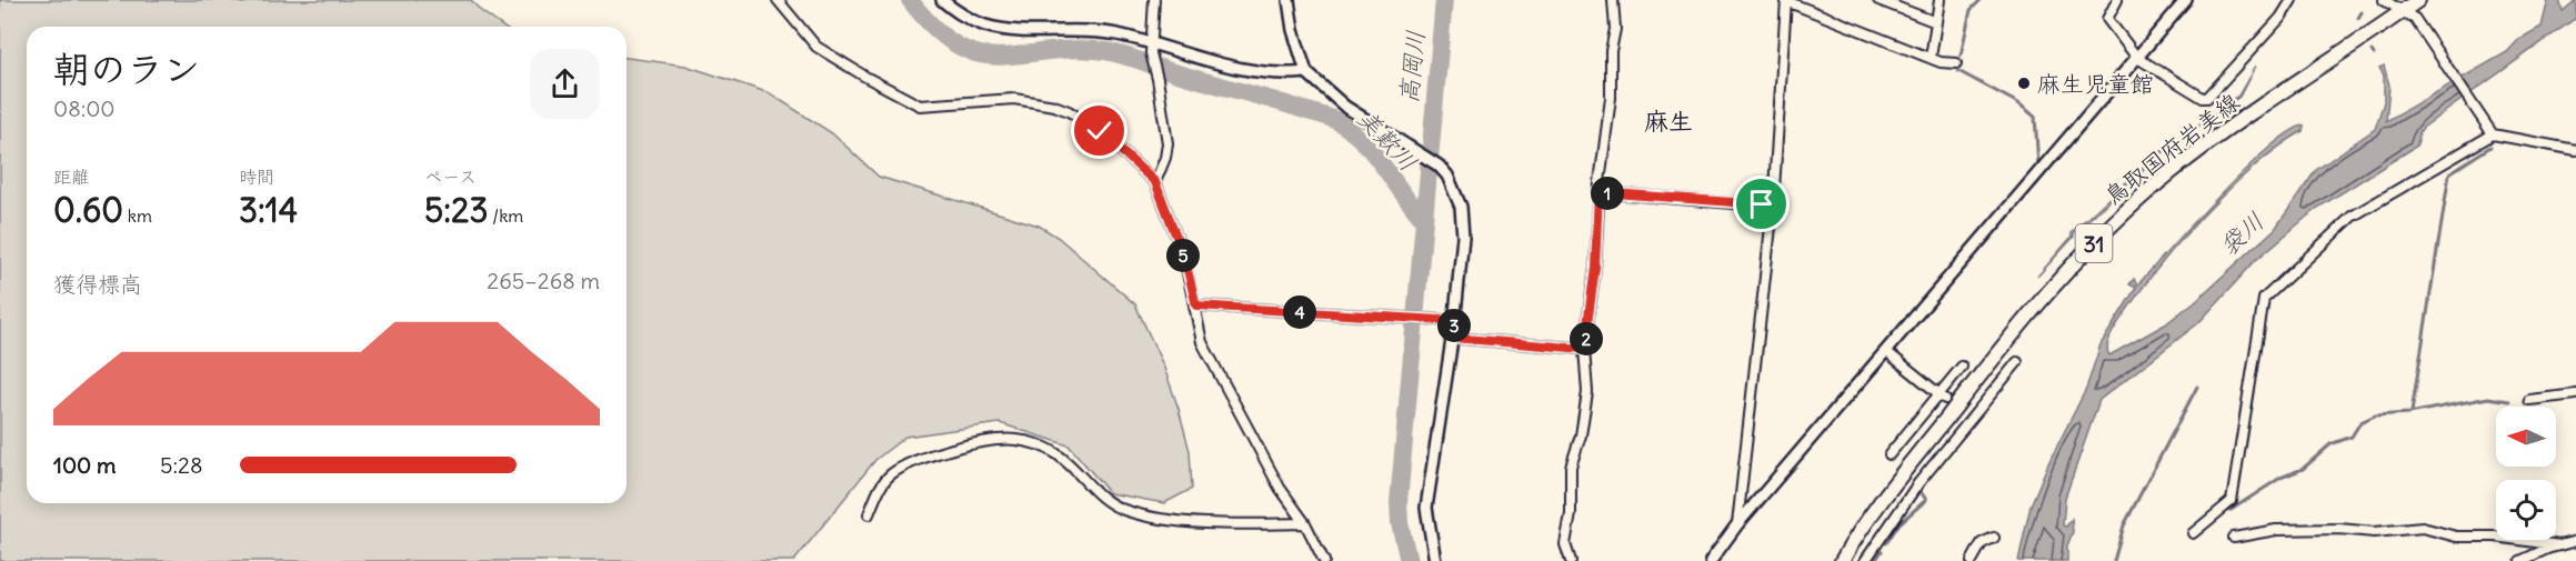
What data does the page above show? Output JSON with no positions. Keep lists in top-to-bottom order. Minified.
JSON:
{"streets":{"main road":["鳥取国府岩美線","31"]},"districts":["麻生"],"water":["高岡川","美歎川","袋川"],"places":["麻生児童館"],"north":"left","page":{"heading":["朝のラン","08:00"],"stats":[["距離","0.60 km"],["時間","3:14"],["ペース","5:23 /km"]],"pins":["1","5","4","3","2"],"chart":["獲得標高","265–268 m"],"list":[{"name":"100 m","note":"5:28"}]}}
